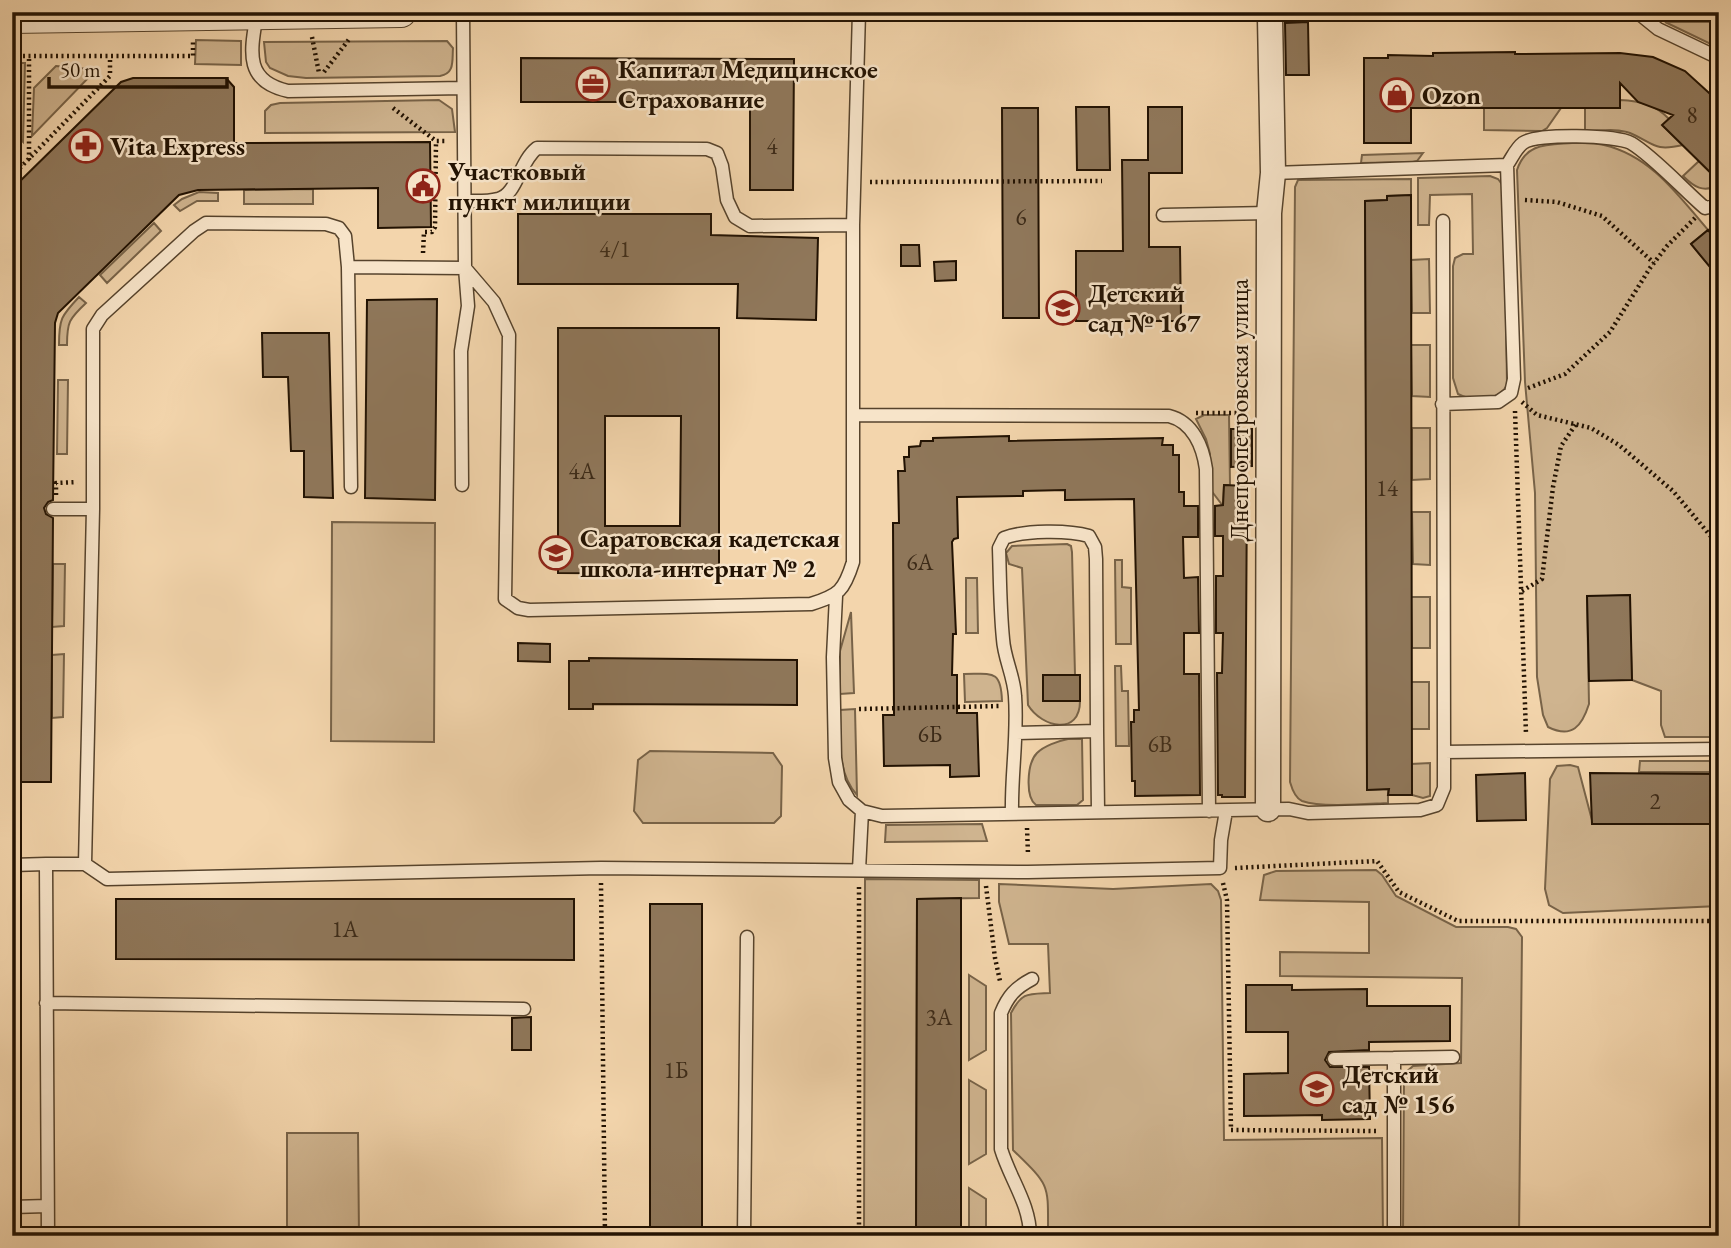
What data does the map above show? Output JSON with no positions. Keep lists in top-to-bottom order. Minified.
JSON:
{"streets":{"street":["Днепропетровская улица"]},"places":{"office":["Капитал Медицинское Страхование"],"shop":["Ozon"],"pharmacy":["Vita Express"],"public building":["Участковый пункт милиции"],"school or university":["Детский сад № 167","Саратовская кадетская школа-интернат № 2","Детский сад № 156"]},"house_numbers":["8","4","6","4/1","4А","14","6А","6Б","6В","2","1А","3А","1Б"],"scale_bar":"50 m"}
